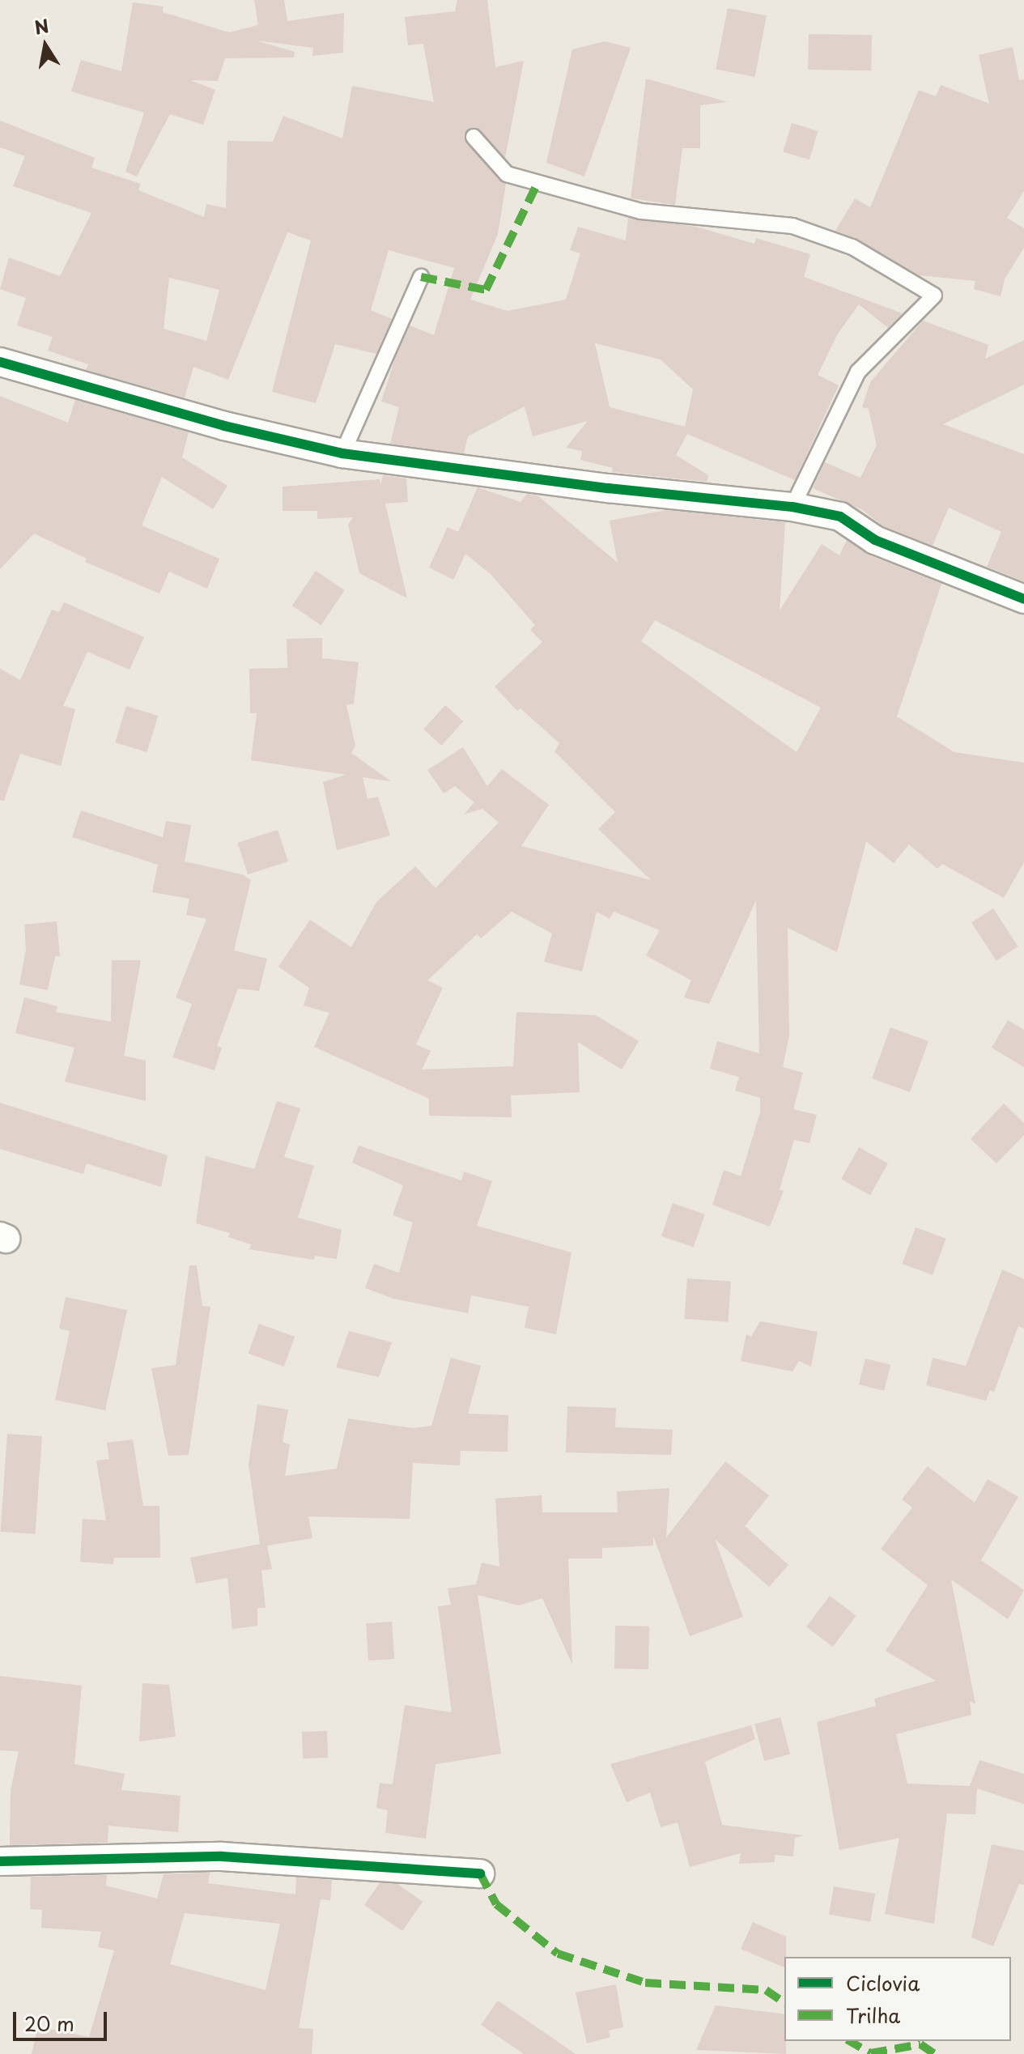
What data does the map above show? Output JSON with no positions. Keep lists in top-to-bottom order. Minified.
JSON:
{"legend":["Ciclovia","Trilha"],"scale_bar":"20 m","north":"top"}
